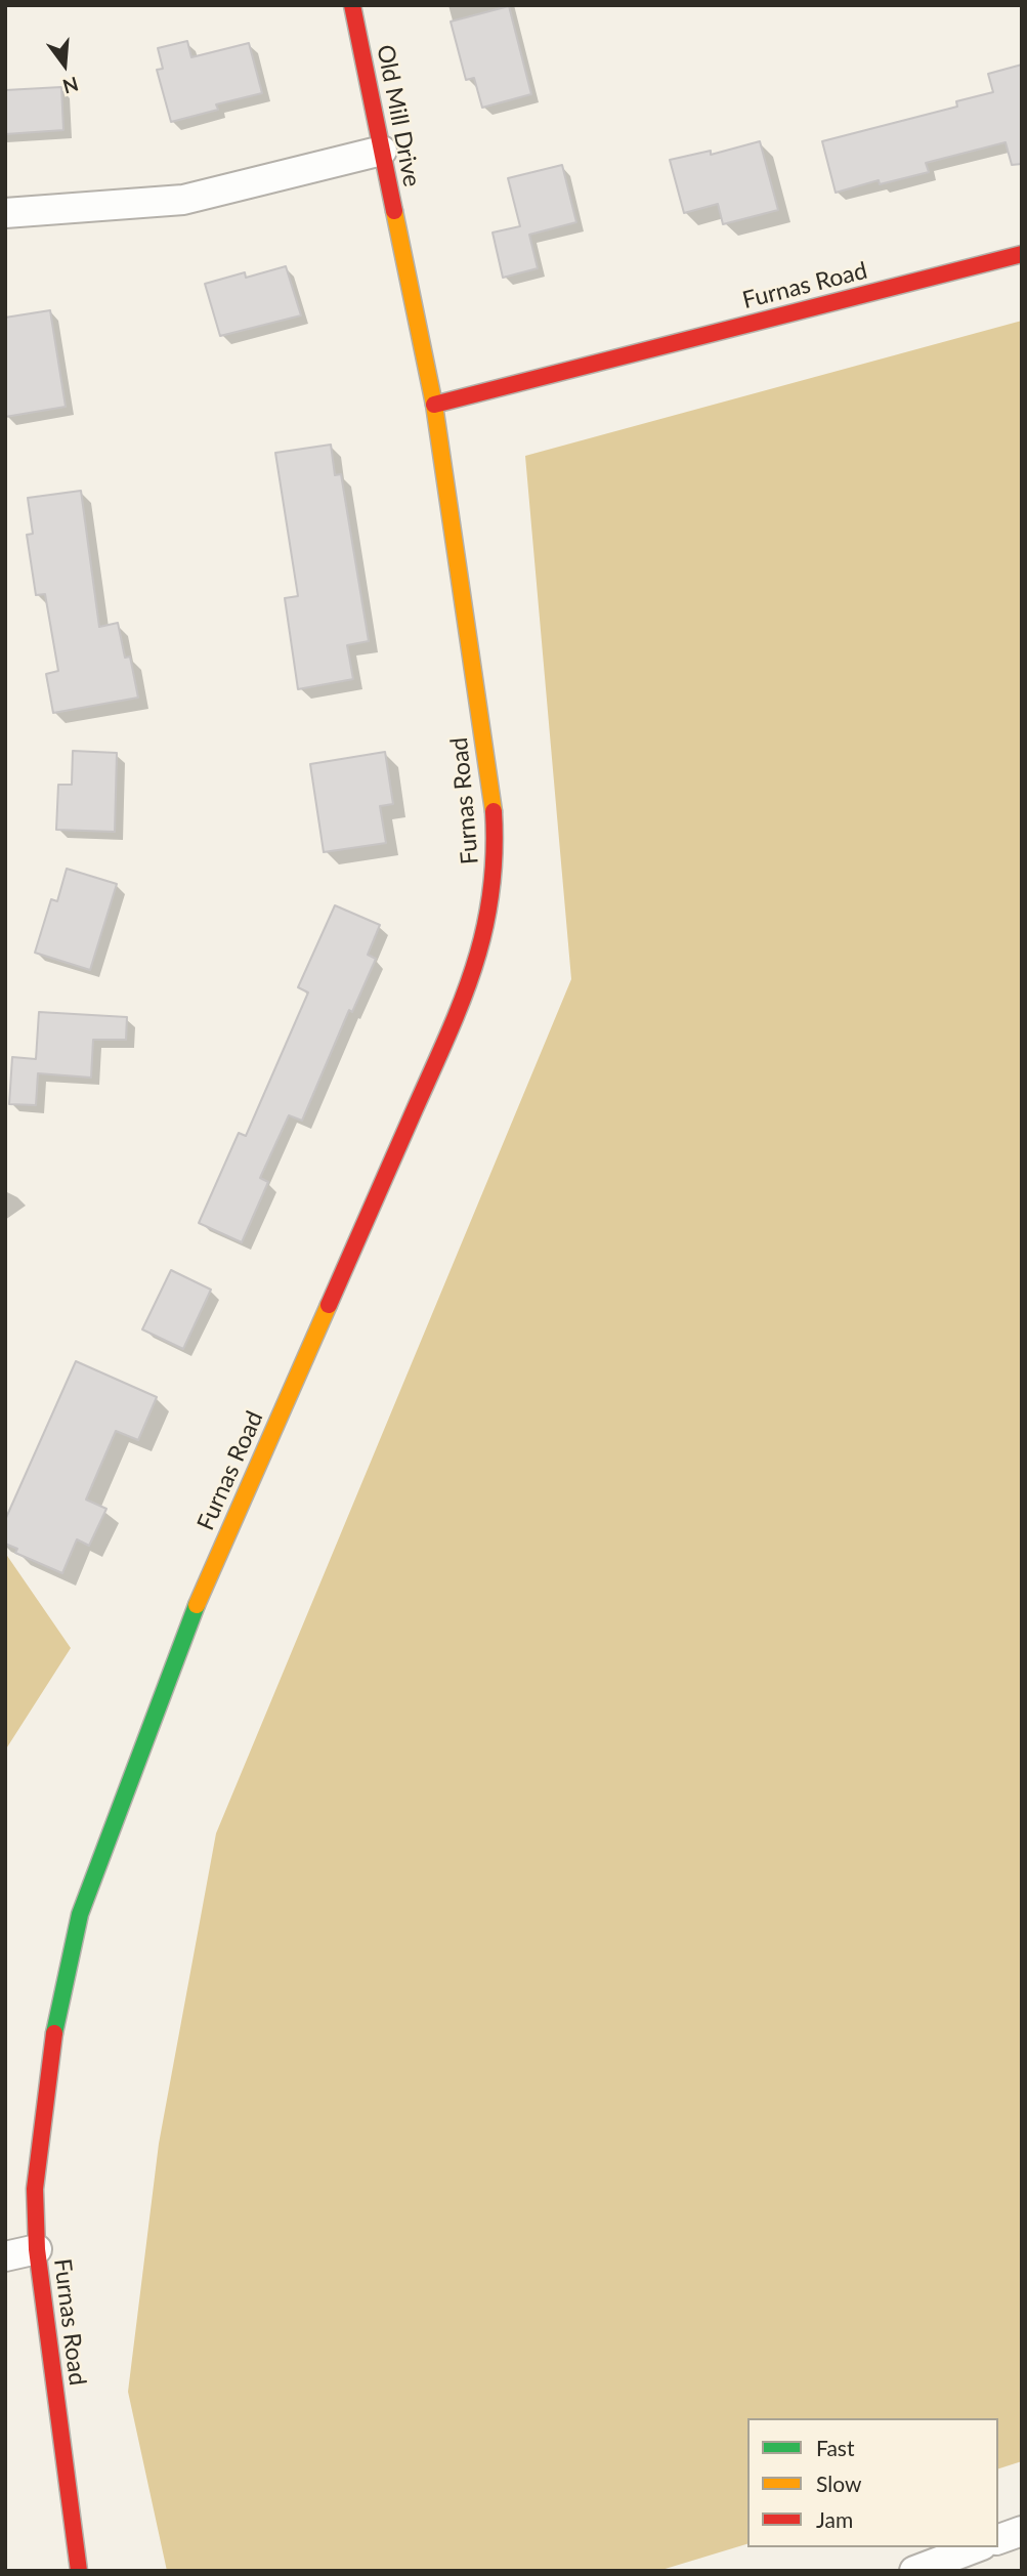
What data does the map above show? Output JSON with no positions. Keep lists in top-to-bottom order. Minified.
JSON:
{"streets":{"street":["Old Mill Drive","Furnas Road"]},"crossings":[["Old Mill Drive","Furnas Road"]],"legend":["Fast","Slow","Jam"],"north":"bottom"}
